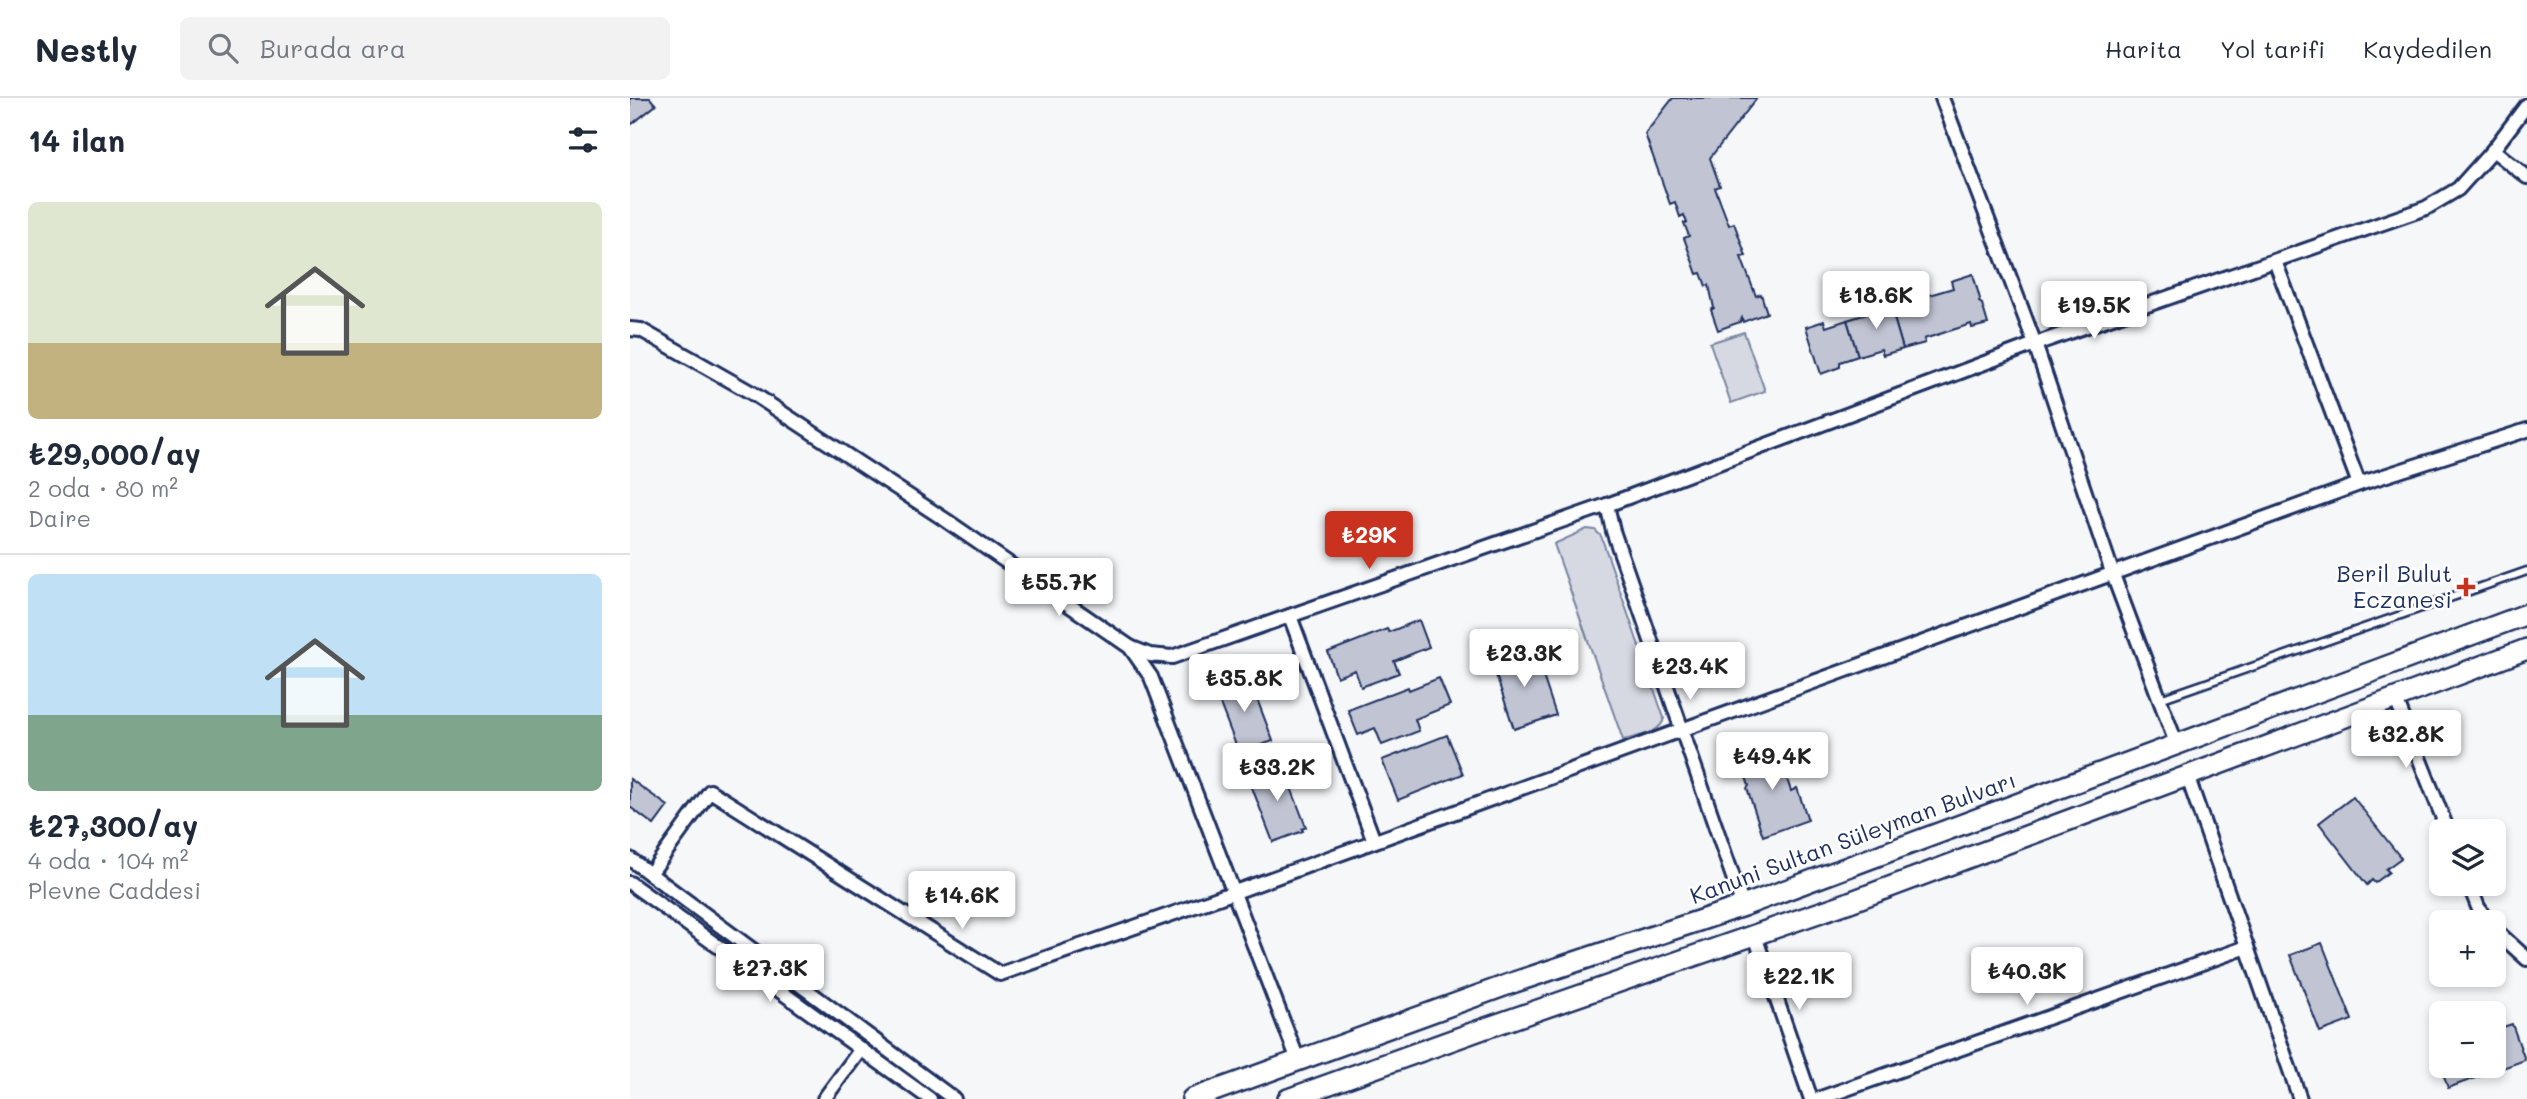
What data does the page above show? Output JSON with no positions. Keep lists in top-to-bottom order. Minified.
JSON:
{"streets":{"main road":["Kanuni Sultan Süleyman Bulvarı"]},"places":{"health":["Beril Bulut Eczanesi"]},"page":{"header":"Nestly","search":"Burada ara","nav":["Harita","Yol tarifi","Kaydedilen"],"heading":"14 ilan","list":[{"name":"₺29,000/ay","note":"2 oda · 80 m² · Daire"},{"name":"₺27,300/ay","note":"4 oda · 104 m² · Plevne Caddesi"}],"price":["₺18.6K","₺19.5K","₺29K","₺55.7K","₺23.3K","₺23.4K","₺35.8K","₺32.8K","₺49.4K","₺33.2K","₺14.6K","₺27.3K","₺40.3K","₺22.1K"],"map_buttons":["+","−"]}}
